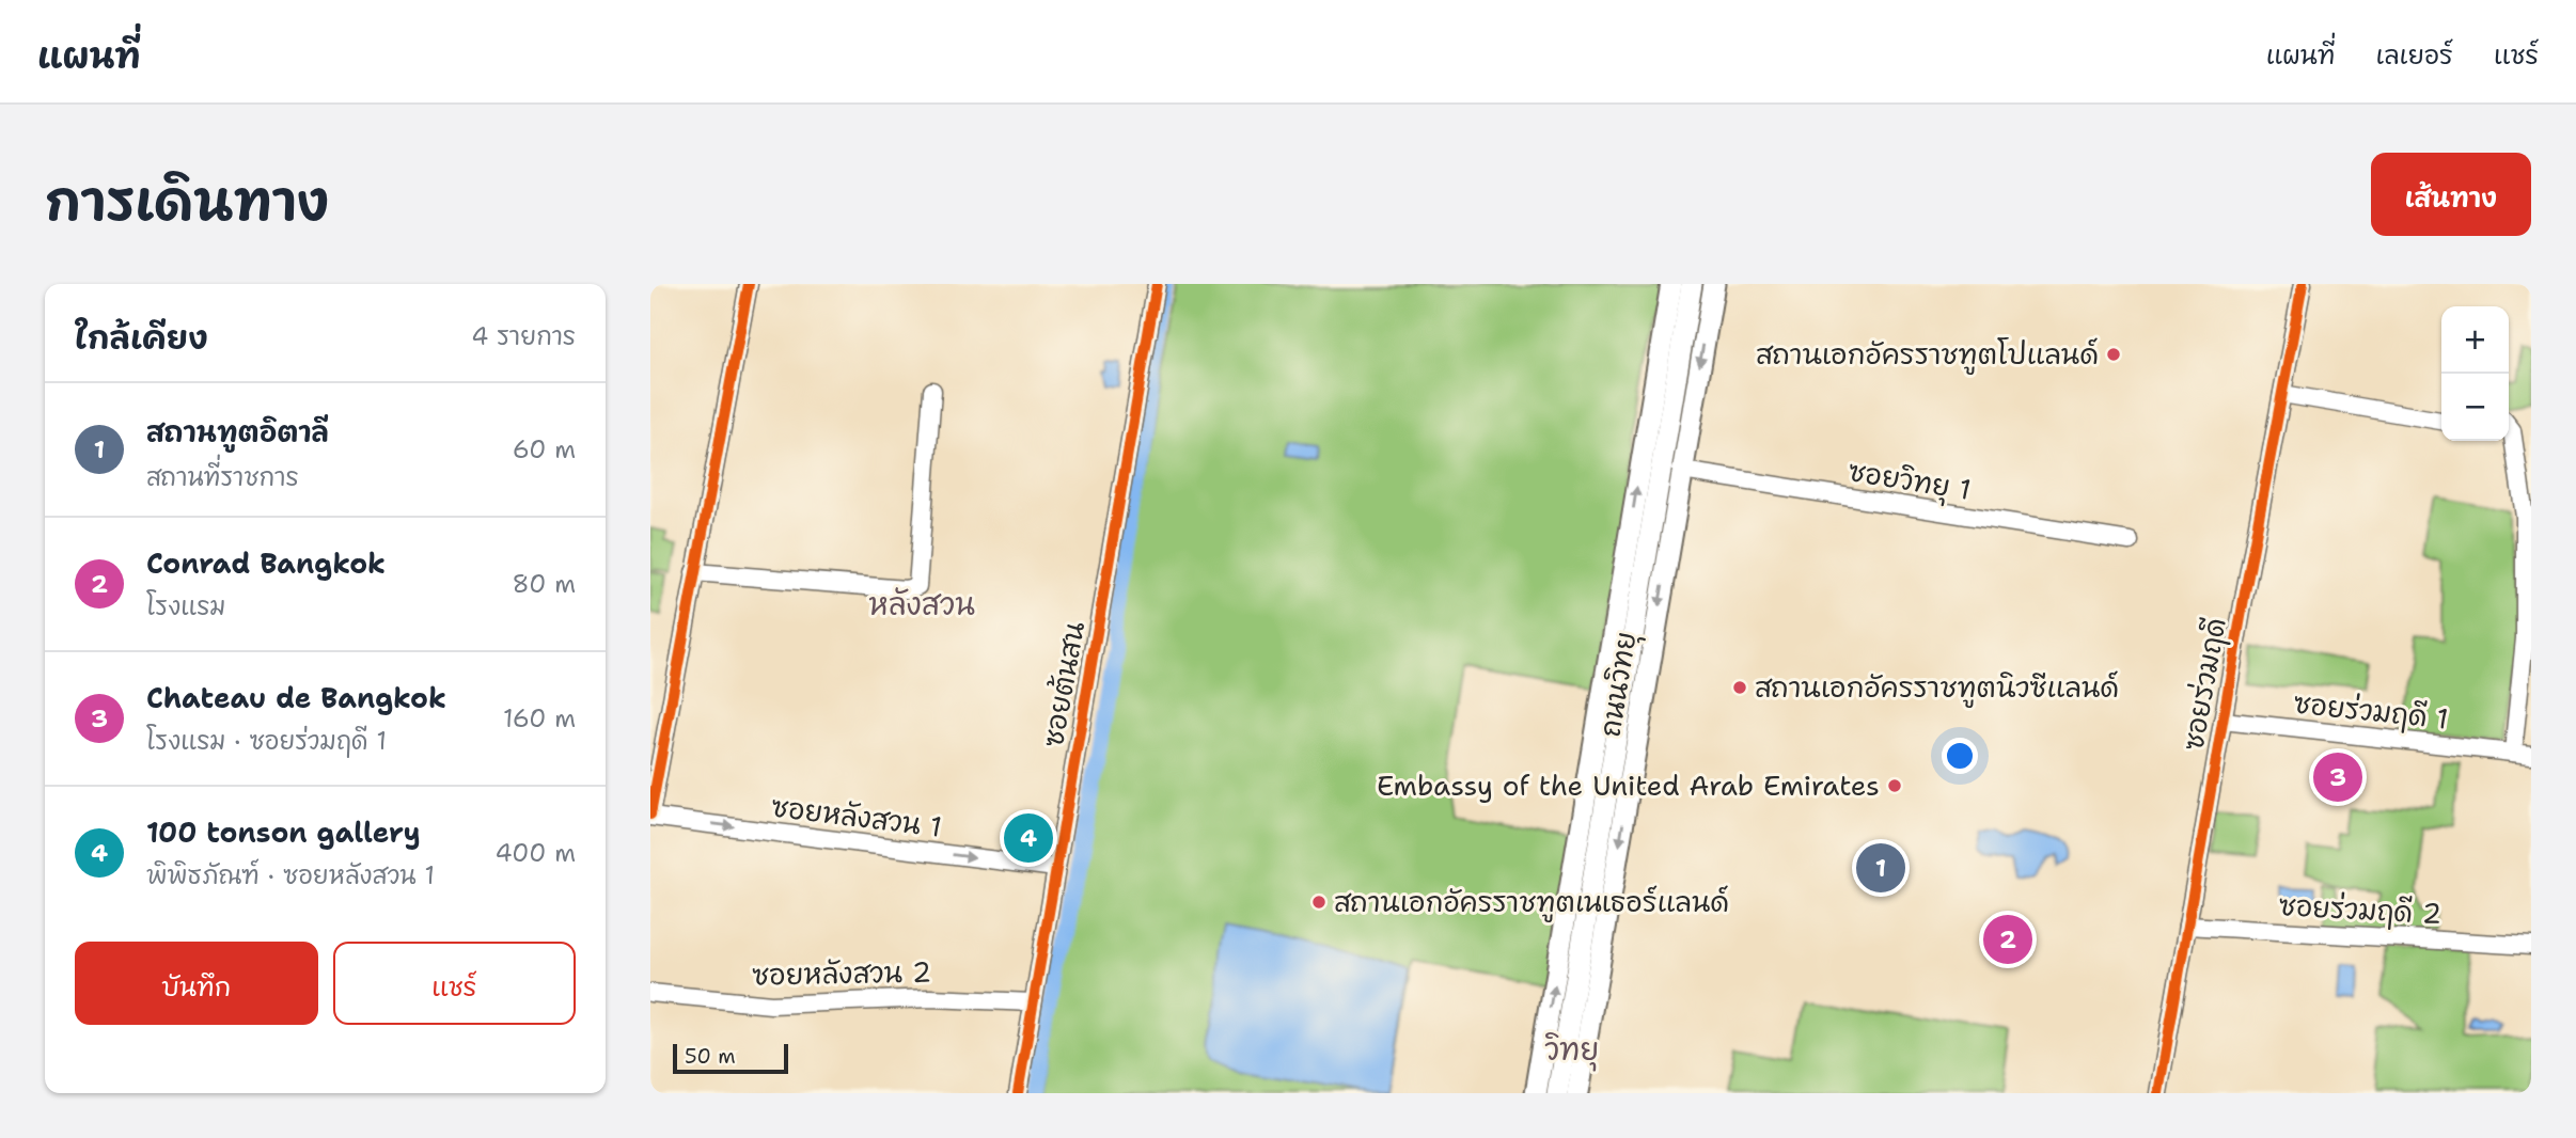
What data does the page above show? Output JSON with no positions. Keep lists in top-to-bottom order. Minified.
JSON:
{"streets":{"main road":["ถนนวิทยุ"],"street":["ซอยวิทยุ 1","ซอยต้นสน","ซอยร่วมฤดี","ซอยร่วมฤดี 1","ซอยหลังสวน 1","ซอยร่วมฤดี 2","ซอยหลังสวน 2"]},"crossings":[["ซอยวิทยุ 1","ถนนวิทยุ"],["ซอยต้นสน","ซอยหลังสวน 1"],["ซอยต้นสน","ซอยหลังสวน 2"],["ซอยร่วมฤดี","ซอยร่วมฤดี 1"],["ซอยร่วมฤดี","ซอยร่วมฤดี 2"]],"one_way":["ซอยหลังสวน 1"],"districts":["หลังสวน","วิทยุ"],"places":["สถานเอกอัครราชทูตโปแลนด์","สถานเอกอัครราชทูตนิวซีแลนด์","Embassy of the United Arab Emirates","สถานเอกอัครราชทูตเนเธอร์แลนด์"],"scale_bar":"50 m","page":{"header":"แผนที่","nav":["แผนที่","เลเยอร์","แชร์"],"title":"การเดินทาง","buttons":["เส้นทาง",["บันทึก","แชร์"]],"heading":["ใกล้เคียง","4 รายการ"],"map_buttons":["+","−"],"list":[{"mark":"1","name":"สถานทูตอิตาลี","note":"สถานที่ราชการ","value":"60 m"},{"mark":"2","name":"Conrad Bangkok","note":"โรงแรม","value":"80 m"},{"mark":"3","name":"Chateau de Bangkok","note":"โรงแรม · ซอยร่วมฤดี 1","value":"160 m"},{"mark":"4","name":"100 tonson gallery","note":"พิพิธภัณฑ์ · ซอยหลังสวน 1","value":"400 m"}],"pins":["3","4","1","2"],"scale":"50 m"}}
